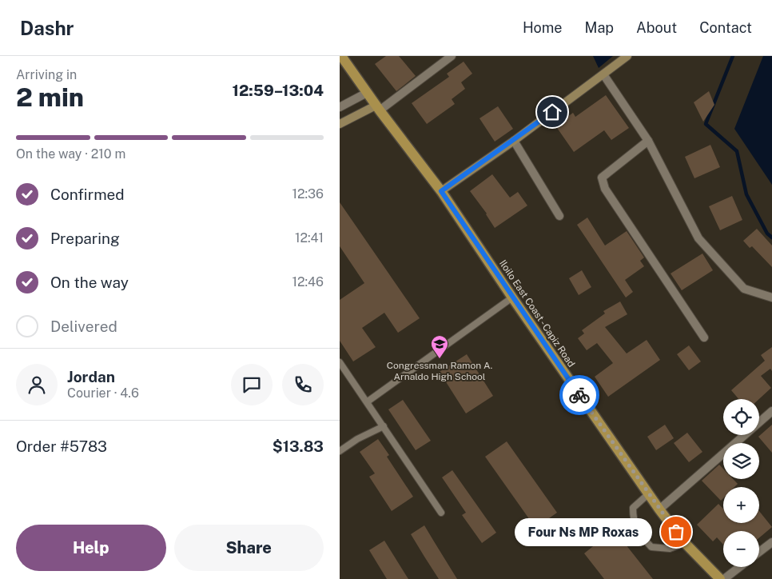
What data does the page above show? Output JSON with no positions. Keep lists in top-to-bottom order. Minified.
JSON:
{"streets":{"main road":["Iloilo East Coast - Capiz Road"]},"places":{"school or university":["Congressman Ramon A. Arnaldo High School"],"other":["Four Ns MP Roxas"]},"page":{"header":"Dashr","nav":["Home","Map","About","Contact"],"heading":["2 min","Arriving in","12:59–13:04"],"panel":["Jordan","Courier · 4.6","Order #5783","$13.83"],"bar":"On the way · 210 m","list":[["Confirmed","12:36"],["Preparing","12:41"],["On the way","12:46"],"Delivered"],"map_buttons":["+","−"],"buttons":["Help","Share"],"bubble":"Four Ns MP Roxas"}}
